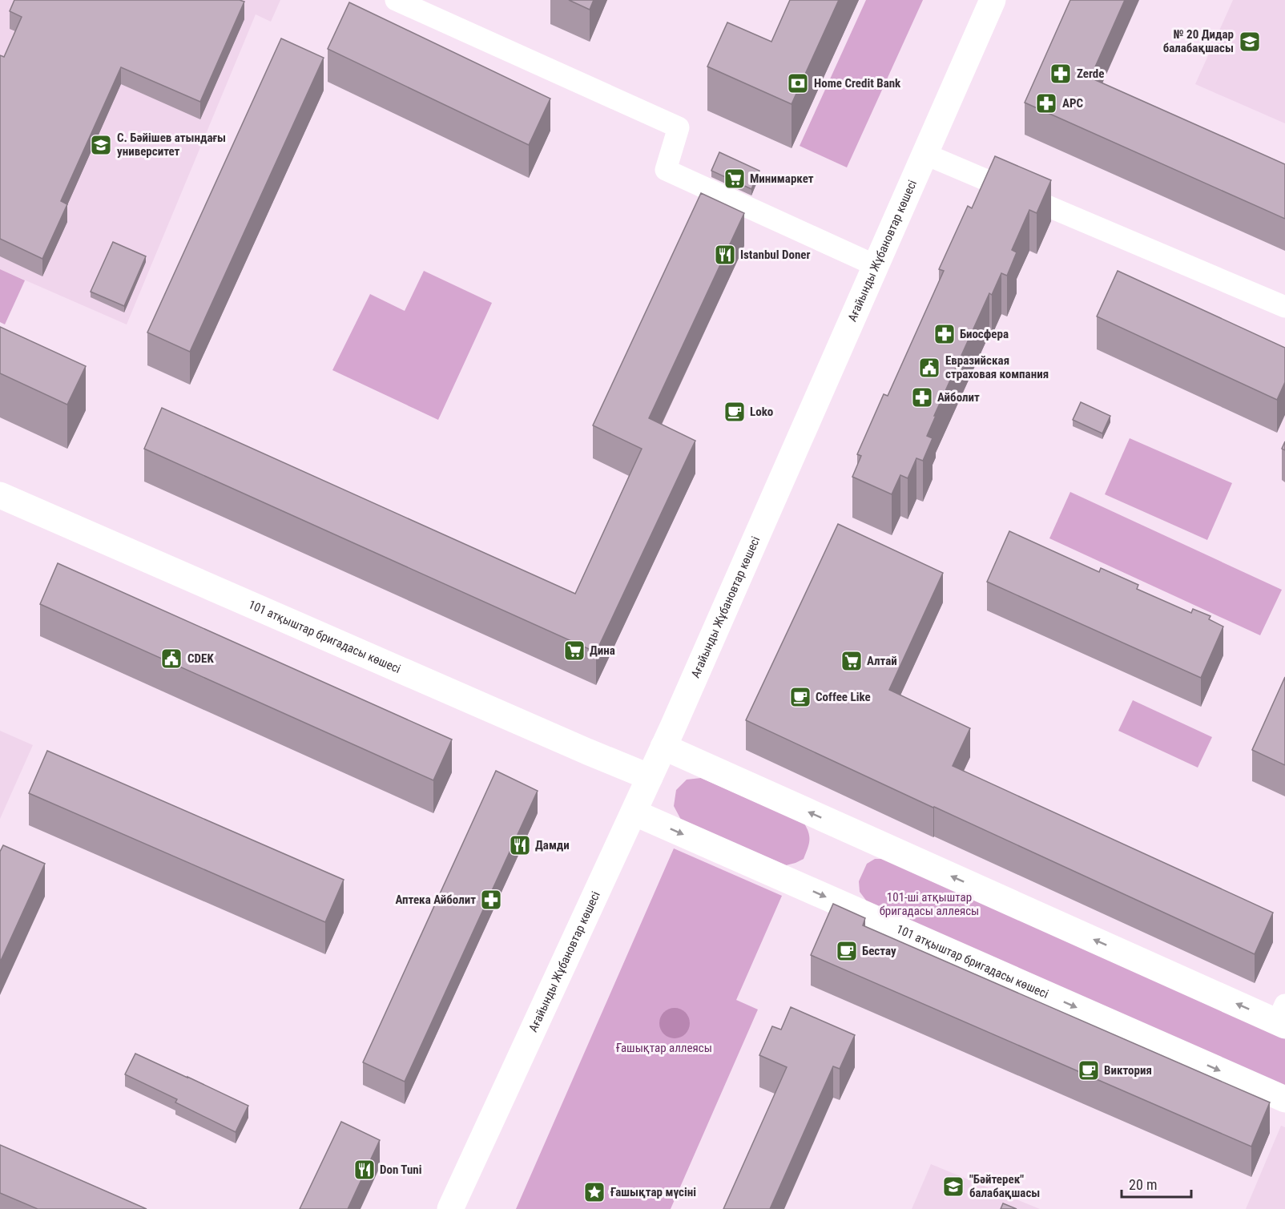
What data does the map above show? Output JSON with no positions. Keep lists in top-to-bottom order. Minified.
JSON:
{"streets":{"street":["Ағайынды Жұбановтар көшесі","101 атқыштар бригадасы көшесі"]},"crossings":[["Ағайынды Жұбановтар көшесі","101 атқыштар бригадасы көшесі"]],"parks":["101-ші атқыштар бригадасы аллеясы","Ғашықтар аллеясы"],"places":{"school or university":["№ 20 Дидар балабақшасы","С. Бәйішев атындағы университет","\"Бәйтерек\" балабақшасы"],"pharmacy":["Zerde","АРС","Биосфера","Айболит","Аптека Айболит"],"bank":["Home Credit Bank"],"supermarket":["Минимаркет","Дина","Алтай"],"restaurant":["Istanbul Doner","Дамди","Don Tuni"],"public building":["Евразийская страховая компания","CDEK"],"cafe":["Loko","Coffee Like","Бестау","Виктория"],"place":["Ғашықтар мүсіні"]},"scale_bar":"20 m"}
